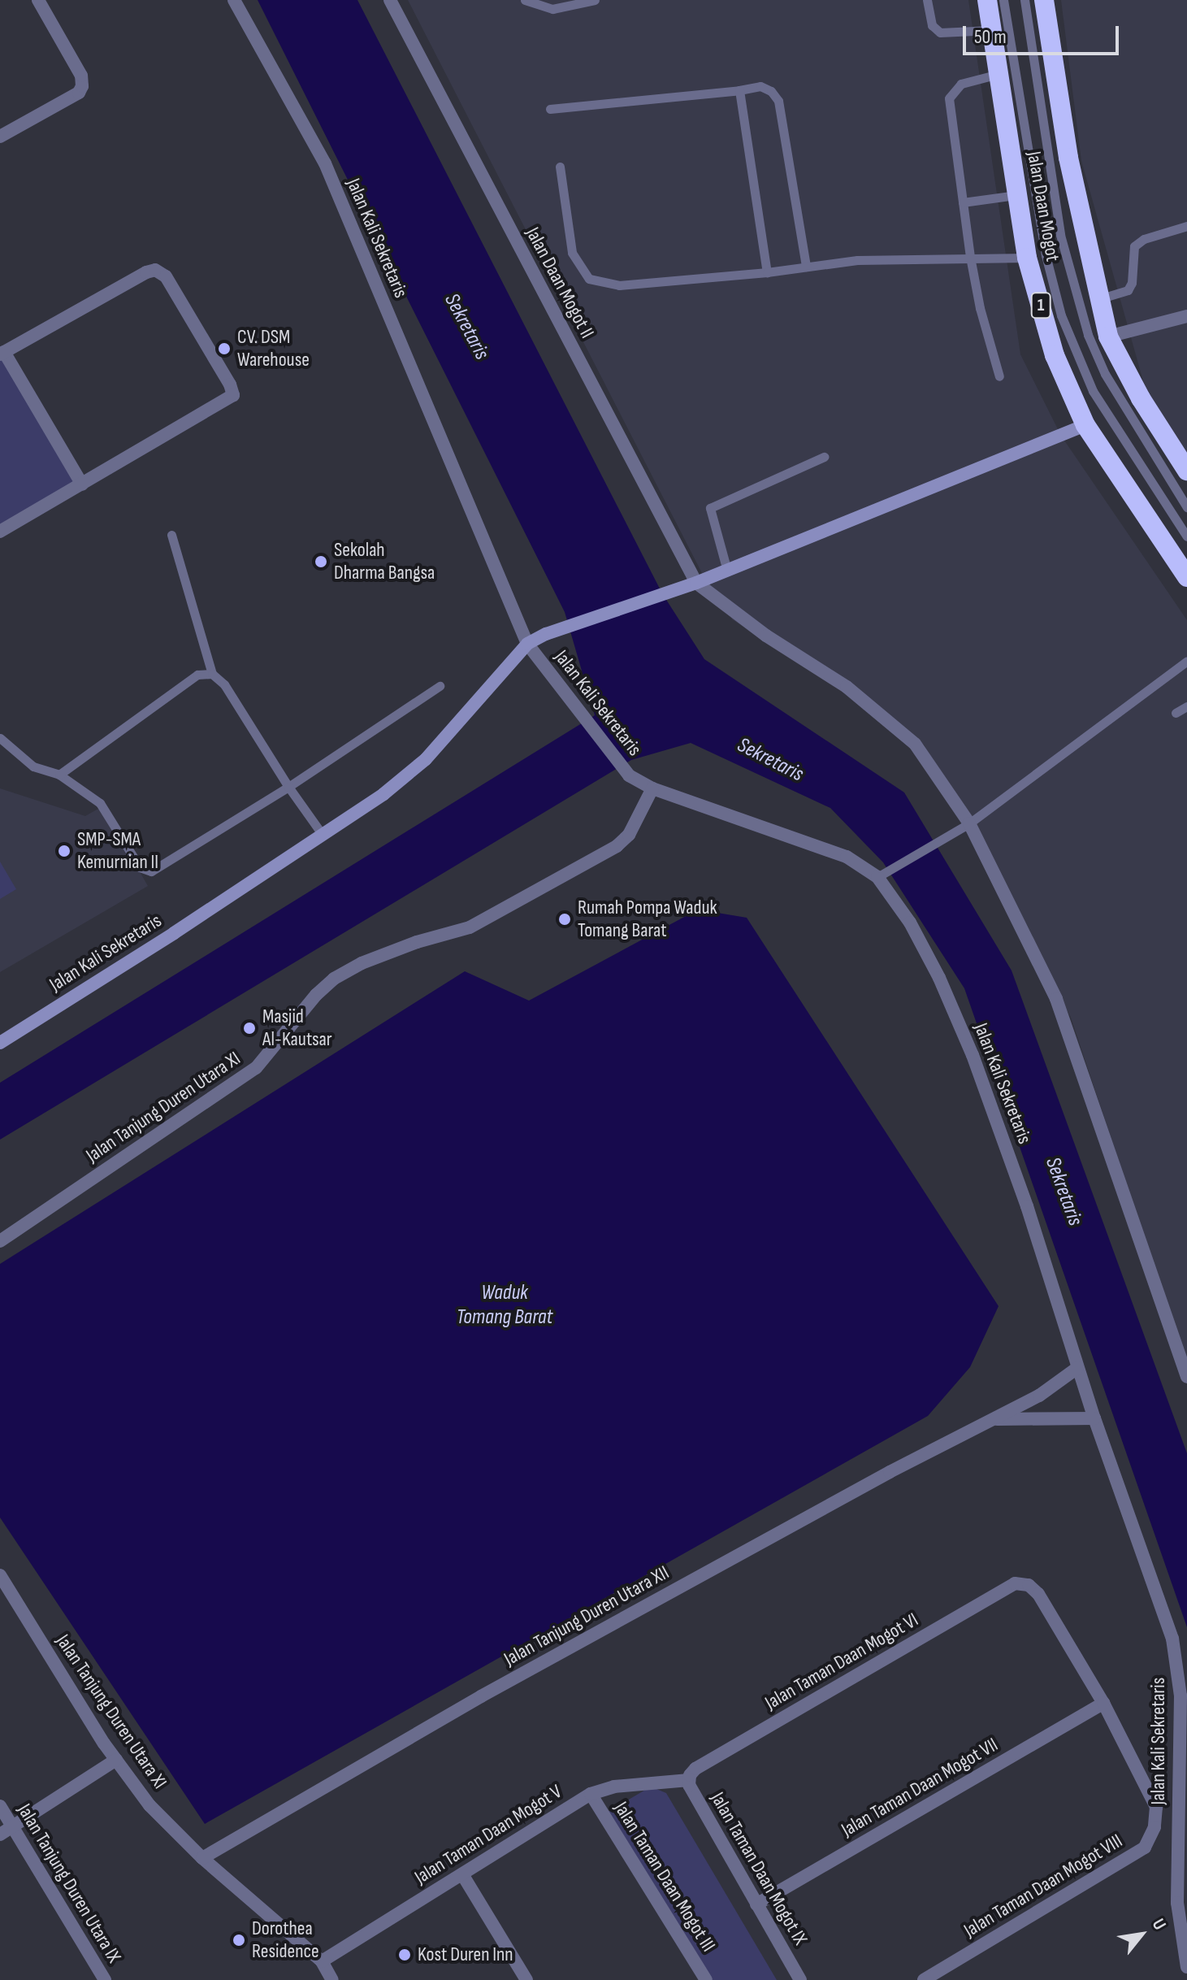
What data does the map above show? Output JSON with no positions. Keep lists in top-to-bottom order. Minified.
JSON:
{"streets":{"highway":["Jalan Daan Mogot","1"],"street":["Jalan Kali Sekretaris","Jalan Daan Mogot II","Jalan Tanjung Duren Utara XI","Jalan Tanjung Duren Utara XII","Jalan Taman Daan Mogot VI","Jalan Taman Daan Mogot VII","Jalan Taman Daan Mogot V","Jalan Taman Daan Mogot IX","Jalan Taman Daan Mogot III","Jalan Tanjung Duren Utara IX","Jalan Taman Daan Mogot VIII"]},"crossings":[["Jalan Kali Sekretaris","Jalan Tanjung Duren Utara XI"],["Jalan Kali Sekretaris","Jalan Tanjung Duren Utara XII"],["Jalan Tanjung Duren Utara XI","Jalan Tanjung Duren Utara XII"],["Jalan Tanjung Duren Utara XI","Jalan Taman Daan Mogot V"],["Jalan Taman Daan Mogot VI","Jalan Taman Daan Mogot VII"],["Jalan Taman Daan Mogot VI","Jalan Taman Daan Mogot V"],["Jalan Taman Daan Mogot VI","Jalan Taman Daan Mogot IX"],["Jalan Taman Daan Mogot VI","Jalan Taman Daan Mogot VIII"],["Jalan Taman Daan Mogot VII","Jalan Taman Daan Mogot IX"],["Jalan Taman Daan Mogot VII","Jalan Taman Daan Mogot VIII"],["Jalan Taman Daan Mogot V","Jalan Taman Daan Mogot IX"],["Jalan Taman Daan Mogot V","Jalan Taman Daan Mogot III"]],"water":["Sekretaris","Waduk Tomang Barat"],"places":["CV. DSM Warehouse","Sekolah Dharma Bangsa","SMP-SMA Kemurnian II","Rumah Pompa Waduk Tomang Barat","Masjid Al-Kautsar","Dorothea Residence","Kost Duren Inn"],"scale_bar":"50 m","north":"top right"}
